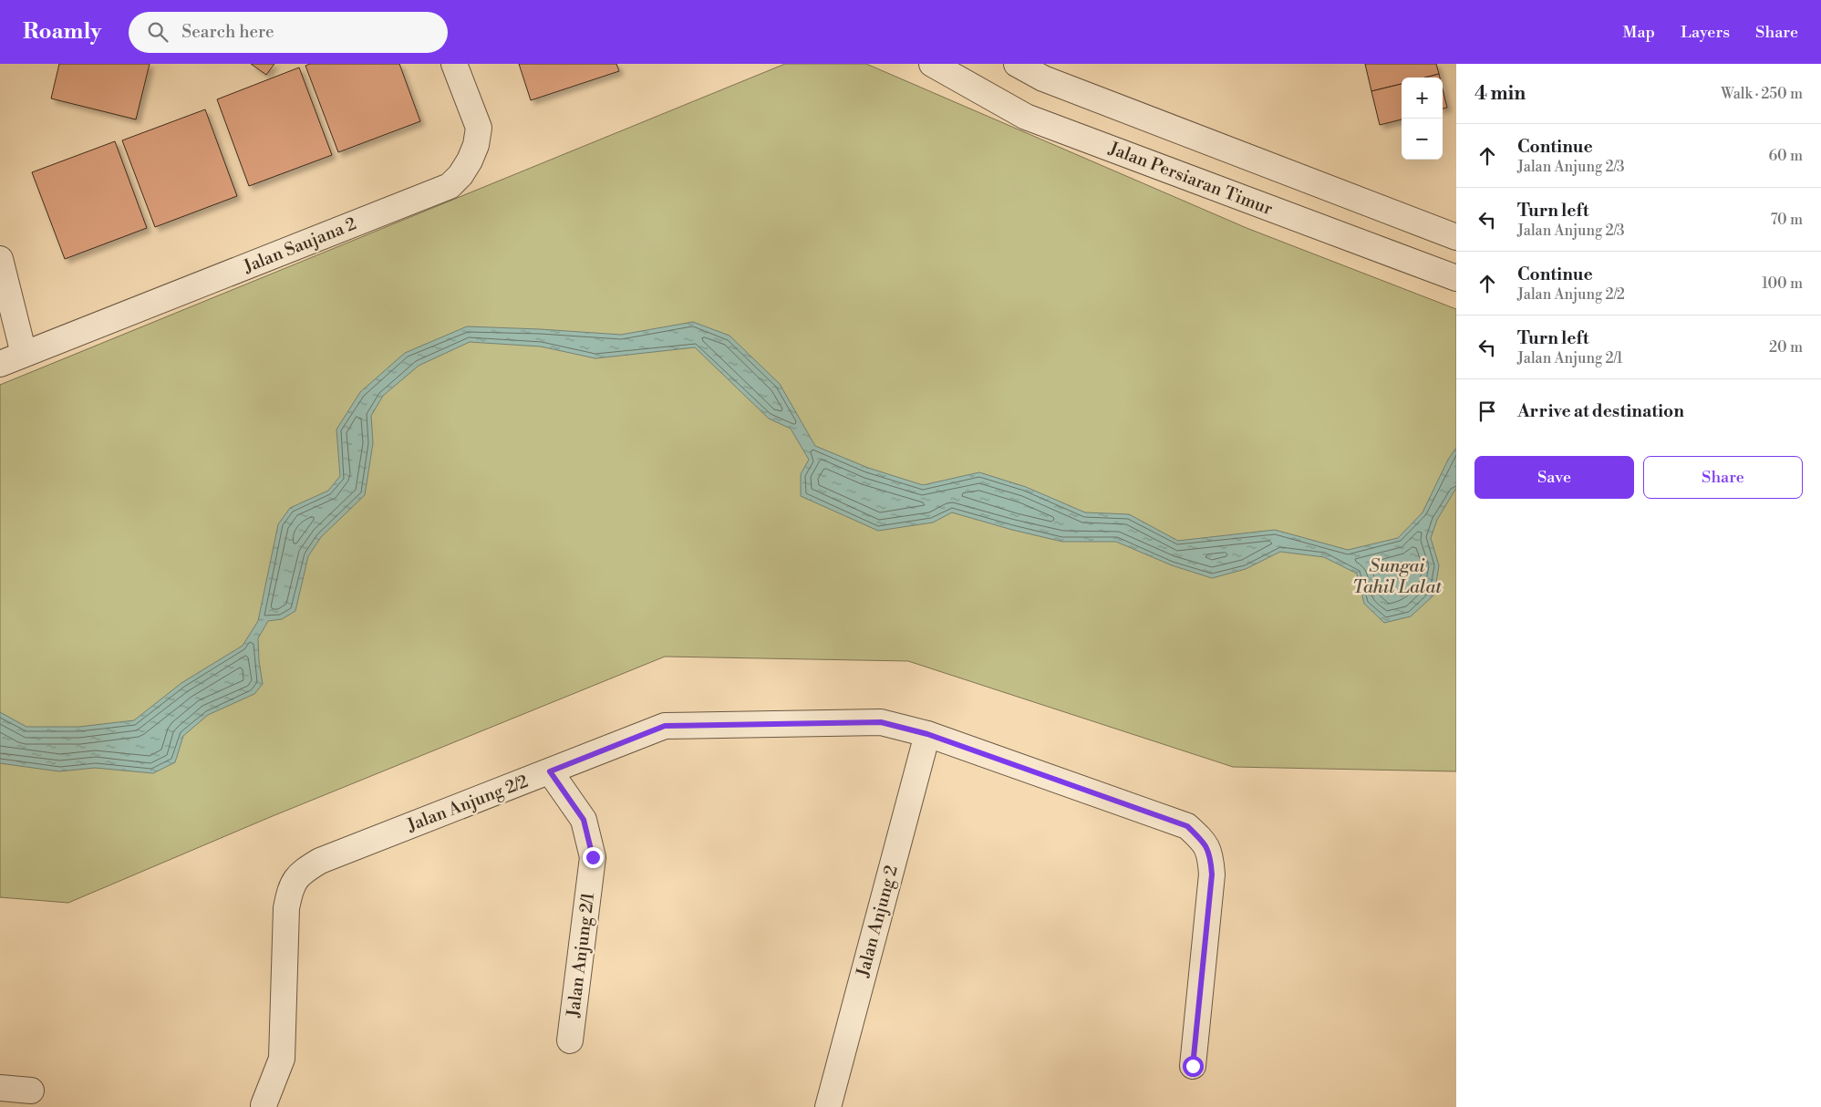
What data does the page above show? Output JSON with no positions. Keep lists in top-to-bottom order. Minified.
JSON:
{"streets":{"street":["Jalan Persiaran Timur","Jalan Saujana 2","Jalan Anjung 2/2","Jalan Anjung 2","Jalan Anjung 2/1"]},"crossings":[["Jalan Anjung 2/2","Jalan Anjung 2"],["Jalan Anjung 2/2","Jalan Anjung 2/1"]],"water":["Sungai Tahil Lalat"],"page":{"header":"Roamly","search":"Search here","nav":["Map","Layers","Share"],"heading":["4 min","Walk · 250 m"],"map_buttons":["+","−"],"list":[["Continue","Jalan Anjung 2/3","60 m"],["Turn left","Jalan Anjung 2/3","70 m"],["Continue","Jalan Anjung 2/2","100 m"],["Turn left","Jalan Anjung 2/1","20 m"],"Arrive at destination"],"buttons":["Save","Share"]}}
